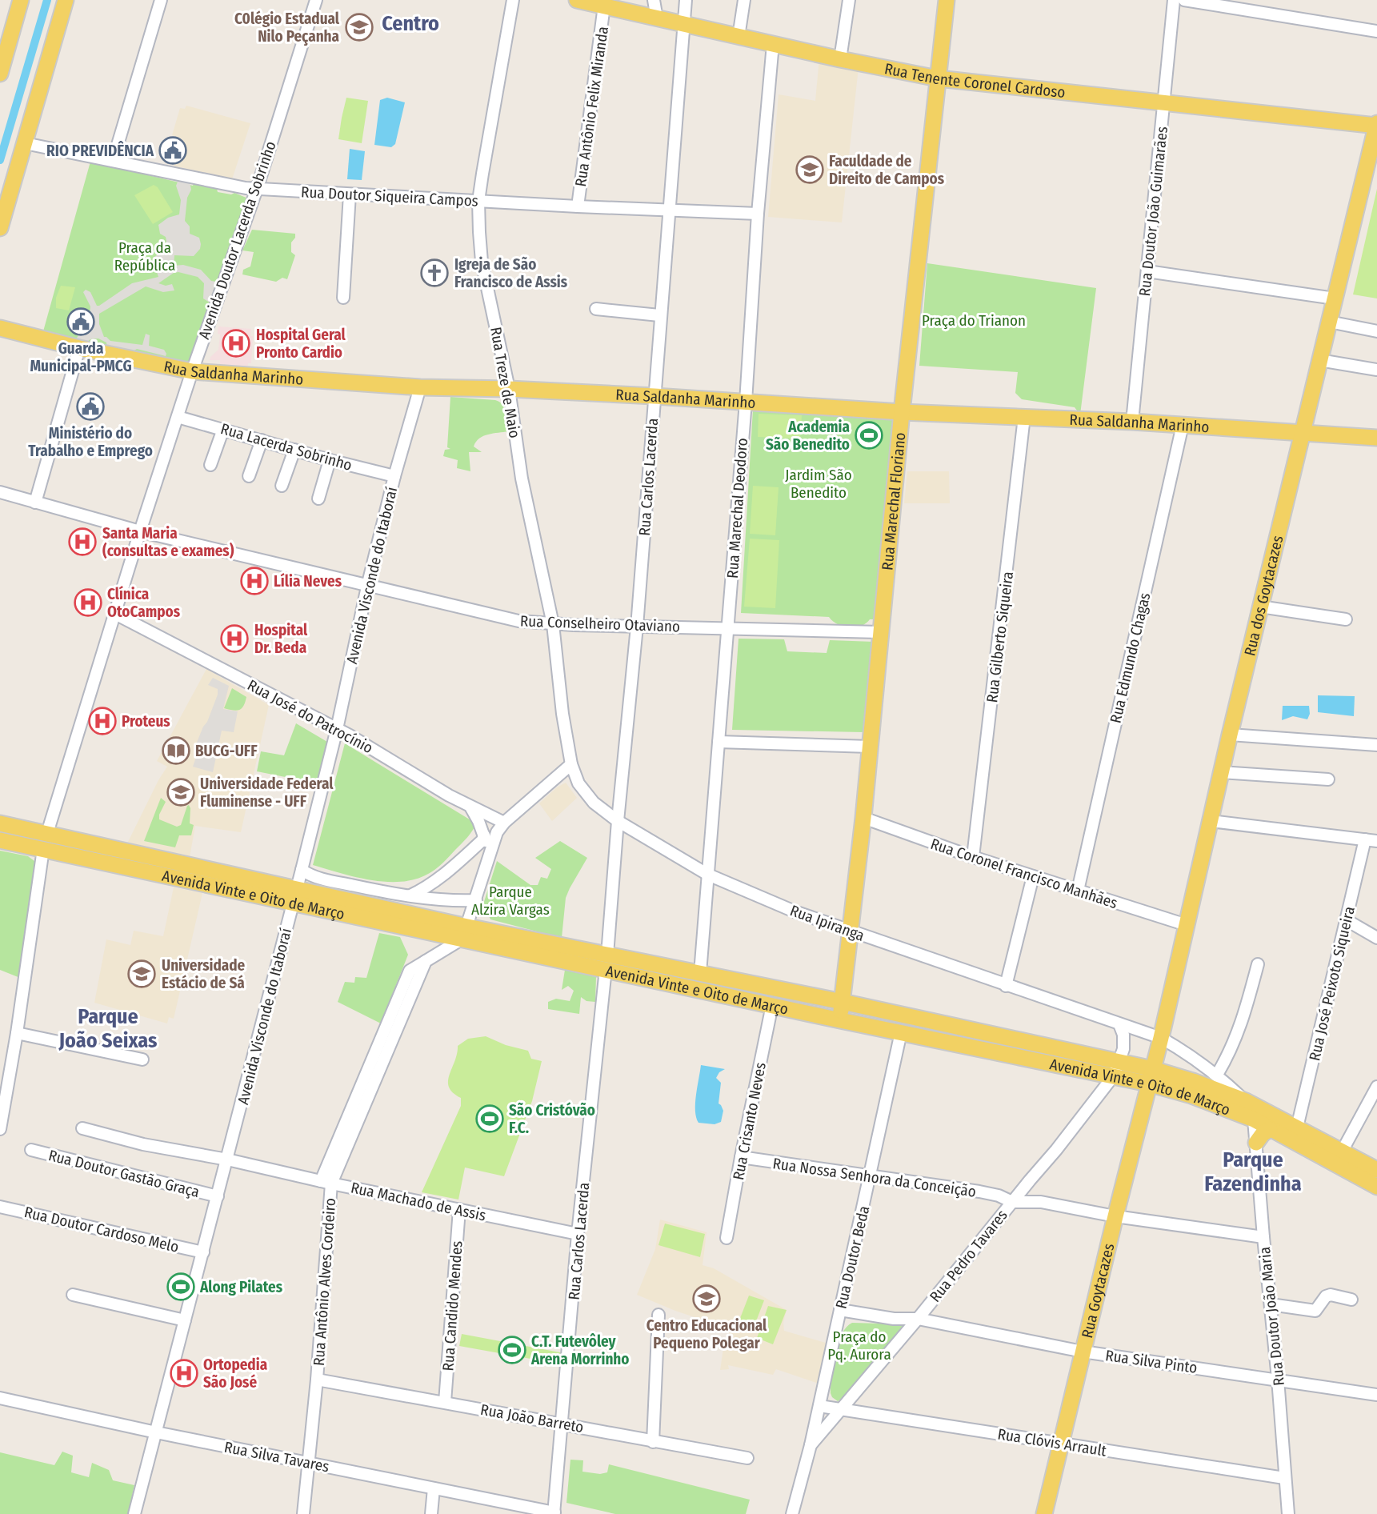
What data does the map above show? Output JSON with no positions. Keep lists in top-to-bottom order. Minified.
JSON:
{"streets":{"main road":["Rua Tenente Coronel Cardoso","Rua Saldanha Marinho","Rua Marechal Floriano","Rua dos Goytacazes","Avenida Vinte e Oito de Março","Rua Goytacazes"],"street":["Rua Antônio Felix Miranda","Rua Doutor Siqueira Campos","Rua Doutor João Guimarães","Avenida Doutor Lacerda Sobrinho","Rua Treze de Maio","Rua Lacerda Sobrinho","Rua Carlos Lacerda","Rua Marechal Deodoro","Avenida Visconde do Itaboraí","Rua Conselheiro Otaviano","Rua Gilberto Siqueira","Rua Edmundo Chagas","Rua José do Patrocínio","Rua Coronel Francisco Manhães","Rua Ipiranga","Rua José Peixoto Siqueira","Rua Crisanto Neves","Rua Doutor Gastão Graça","Rua Nossa Senhora da Conceição","Rua Machado de Assis","Rua Doutor Cardoso Melo","Rua Pedro Tavares","Rua Doutor Beda","Rua Antônio Alves Cordeiro","Rua Candido Mendes","Rua Doutor João Maria","Rua Silva Pinto","Rua João Barreto","Rua Clóvis Arrault","Rua Silva Tavares"]},"crossings":[["Rua Tenente Coronel Cardoso","Rua Antônio Felix Miranda"],["Rua Tenente Coronel Cardoso","Rua Doutor João Guimarães"],["Rua Tenente Coronel Cardoso","Rua Carlos Lacerda"],["Rua Tenente Coronel Cardoso","Rua Marechal Floriano"],["Rua Tenente Coronel Cardoso","Rua Marechal Deodoro"],["Rua Tenente Coronel Cardoso","Rua dos Goytacazes"],["Rua Antônio Felix Miranda","Rua Doutor Siqueira Campos"],["Rua Doutor Siqueira Campos","Avenida Doutor Lacerda Sobrinho"],["Rua Doutor Siqueira Campos","Rua Treze de Maio"],["Rua Doutor Siqueira Campos","Rua Carlos Lacerda"],["Rua Doutor Siqueira Campos","Rua Marechal Deodoro"],["Rua Doutor João Guimarães","Rua Saldanha Marinho"],["Avenida Doutor Lacerda Sobrinho","Rua Saldanha Marinho"],["Avenida Doutor Lacerda Sobrinho","Rua Lacerda Sobrinho"],["Avenida Doutor Lacerda Sobrinho","Rua Conselheiro Otaviano"],["Avenida Doutor Lacerda Sobrinho","Rua José do Patrocínio"],["Avenida Doutor Lacerda Sobrinho","Avenida Vinte e Oito de Março"],["Rua Saldanha Marinho","Rua Treze de Maio"],["Rua Saldanha Marinho","Rua Carlos Lacerda"],["Rua Saldanha Marinho","Rua Marechal Floriano"],["Rua Saldanha Marinho","Rua Marechal Deodoro"],["Rua Saldanha Marinho","Avenida Visconde do Itaboraí"],["Rua Saldanha Marinho","Rua dos Goytacazes"],["Rua Saldanha Marinho","Rua Gilberto Siqueira"],["Rua Saldanha Marinho","Rua Edmundo Chagas"],["Rua Treze de Maio","Rua Conselheiro Otaviano"],["Rua Treze de Maio","Rua Ipiranga"],["Rua Lacerda Sobrinho","Avenida Visconde do Itaboraí"],["Rua Carlos Lacerda","Rua Conselheiro Otaviano"],["Rua Carlos Lacerda","Avenida Vinte e Oito de Março"],["Rua Carlos Lacerda","Rua Ipiranga"],["Rua Carlos Lacerda","Rua Machado de Assis"],["Rua Carlos Lacerda","Rua João Barreto"],["Rua Carlos Lacerda","Rua Silva Tavares"],["Rua Marechal Floriano","Rua Conselheiro Otaviano"],["Rua Marechal Floriano","Rua Coronel Francisco Manhães"],["Rua Marechal Floriano","Avenida Vinte e Oito de Março"],["Rua Marechal Floriano","Rua Ipiranga"],["Rua Marechal Deodoro","Rua Conselheiro Otaviano"],["Rua Marechal Deodoro","Avenida Vinte e Oito de Março"],["Rua Marechal Deodoro","Rua Ipiranga"],["Avenida Visconde do Itaboraí","Rua Conselheiro Otaviano"],["Avenida Visconde do Itaboraí","Rua José do Patrocínio"],["Avenida Visconde do Itaboraí","Avenida Vinte e Oito de Março"],["Avenida Visconde do Itaboraí","Rua Doutor Gastão Graça"],["Avenida Visconde do Itaboraí","Rua Machado de Assis"],["Avenida Visconde do Itaboraí","Rua Doutor Cardoso Melo"],["Avenida Visconde do Itaboraí","Rua Silva Tavares"],["Rua dos Goytacazes","Rua Coronel Francisco Manhães"],["Rua dos Goytacazes","Avenida Vinte e Oito de Março"],["Rua dos Goytacazes","Rua Ipiranga"],["Rua dos Goytacazes","Rua Goytacazes"],["Rua Gilberto Siqueira","Rua Coronel Francisco Manhães"],["Rua Edmundo Chagas","Rua Coronel Francisco Manhães"],["Avenida Vinte e Oito de Março","Rua Ipiranga"],["Avenida Vinte e Oito de Março","Rua José Peixoto Siqueira"],["Avenida Vinte e Oito de Março","Rua Crisanto Neves"],["Avenida Vinte e Oito de Março","Rua Pedro Tavares"],["Avenida Vinte e Oito de Março","Rua Doutor Beda"],["Avenida Vinte e Oito de Março","Rua Antônio Alves Cordeiro"],["Avenida Vinte e Oito de Março","Rua Goytacazes"],["Avenida Vinte e Oito de Março","Rua Doutor João Maria"],["Rua Crisanto Neves","Rua Nossa Senhora da Conceição"],["Rua Nossa Senhora da Conceição","Rua Pedro Tavares"],["Rua Nossa Senhora da Conceição","Rua Doutor Beda"],["Rua Nossa Senhora da Conceição","Rua Goytacazes"],["Rua Nossa Senhora da Conceição","Rua Doutor João Maria"],["Rua Machado de Assis","Rua Antônio Alves Cordeiro"],["Rua Machado de Assis","Rua Candido Mendes"],["Rua Pedro Tavares","Rua Doutor Beda"],["Rua Pedro Tavares","Rua Silva Pinto"],["Rua Pedro Tavares","Rua Clóvis Arrault"],["Rua Doutor Beda","Rua Silva Pinto"],["Rua Doutor Beda","Rua Clóvis Arrault"],["Rua Antônio Alves Cordeiro","Rua João Barreto"],["Rua Antônio Alves Cordeiro","Rua Silva Tavares"],["Rua Goytacazes","Rua Silva Pinto"],["Rua Goytacazes","Rua Clóvis Arrault"],["Rua Candido Mendes","Rua João Barreto"],["Rua Doutor João Maria","Rua Silva Pinto"],["Rua Doutor João Maria","Rua Clóvis Arrault"]],"districts":["Centro","Parque João Seixas","Parque Fazendinha"],"parks":["Praça da República","Praça do Trianon","Jardim São Benedito","Parque Alzira Vargas","Praça do Pq. Aurora"],"places":{"school or university":["C0légio Estadual Nilo Peçanha","Faculdade de Direito de Campos","Universidade Federal Fluminense - UFF","Universidade Estácio de Sá","Centro Educacional Pequeno Polegar"],"public building":["RIO PREVIDÊNCIA","Guarda Municipal-PMCG","Ministério do Trabalho e Emprego"],"church":["Igreja de São Francisco de Assis"],"hospital":["Hospital Geral Pronto Cardio","Santa Maria (consultas e exames)","Lília Neves","Clínica OtoCampos","Hospital Dr. Beda","Proteus","Ortopedia São José"],"sports":["Academia São Benedito","São Cristóvão F.C.","Along Pilates","C.T. Futevôley Arena Morrinho"],"library":["BUCG-UFF"]}}
